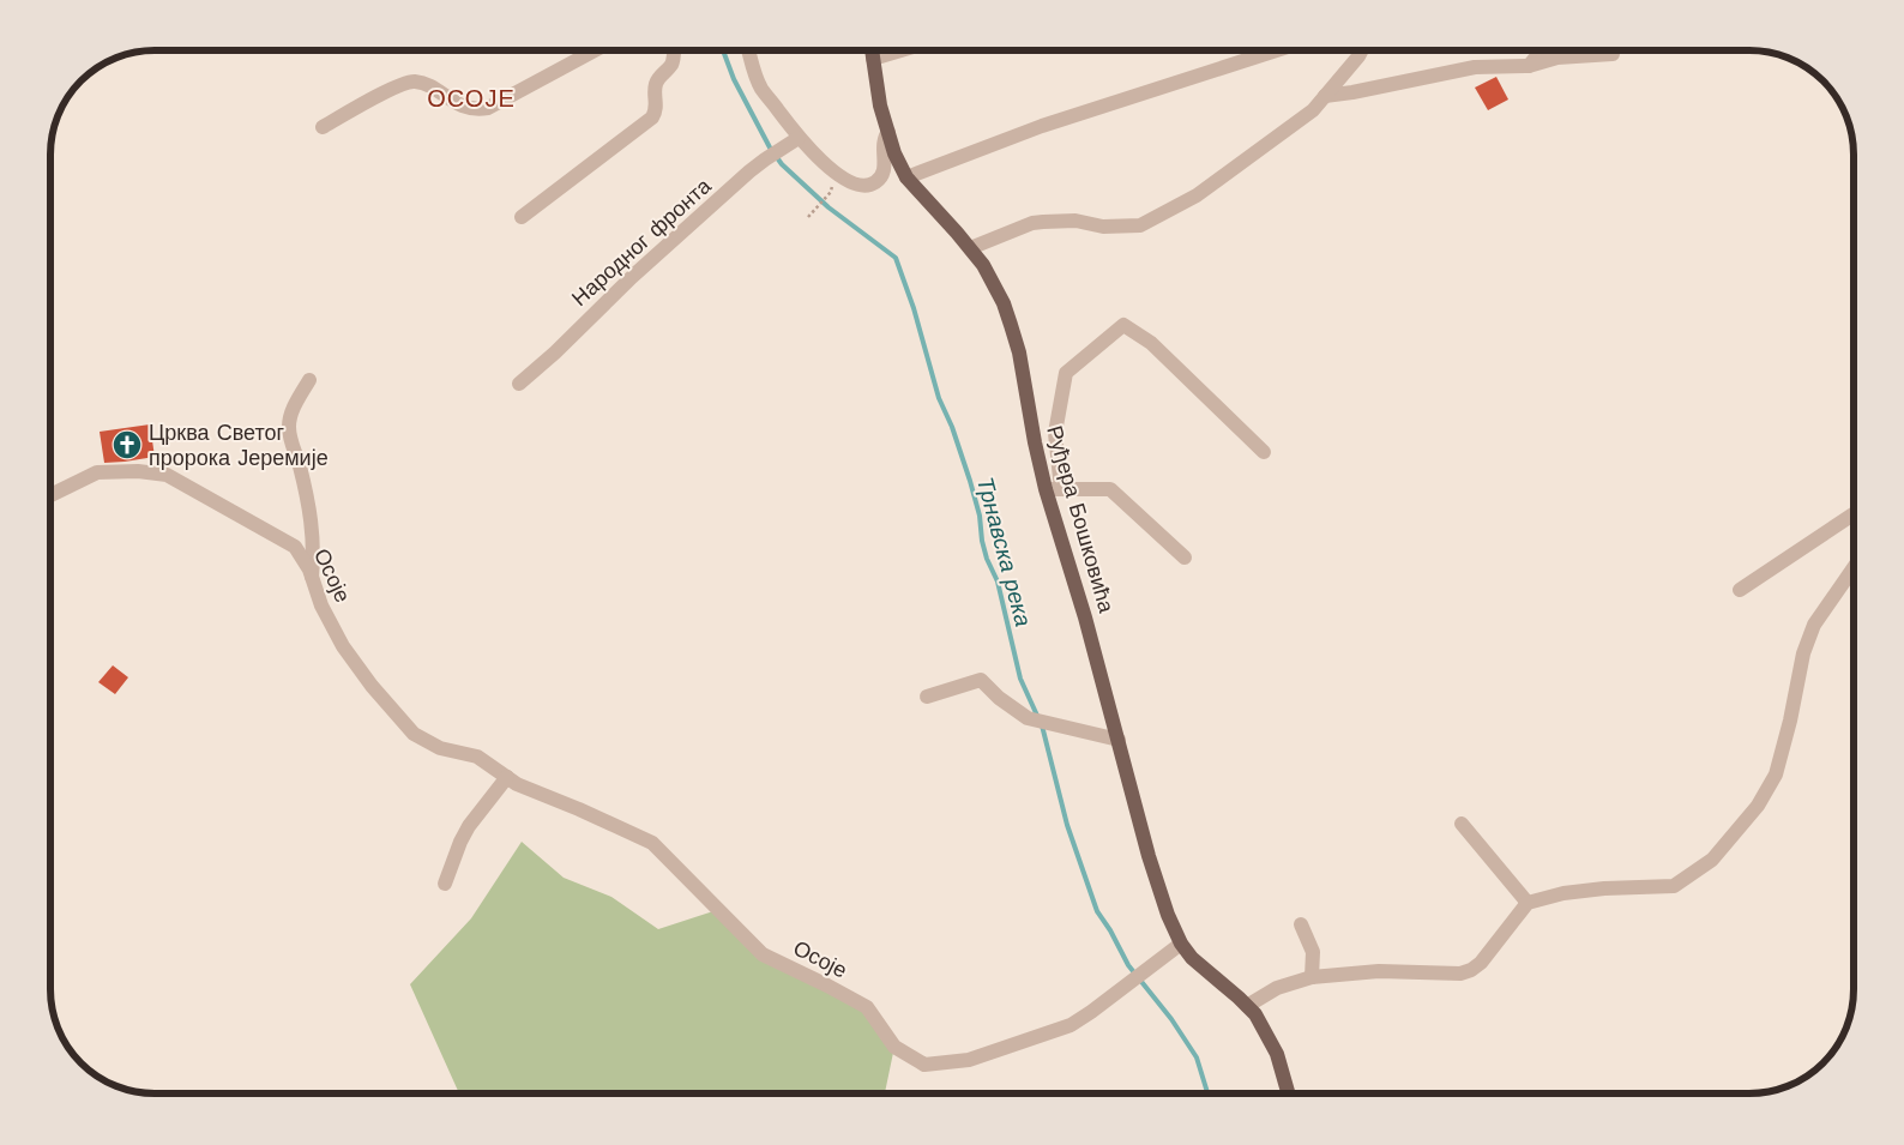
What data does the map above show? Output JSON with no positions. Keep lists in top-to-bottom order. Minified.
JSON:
{"streets":{"main road":["Руђера Бошковића"],"street":["Народног фронта","Осоје"]},"crossings":[["Народног фронта","Руђера Бошковића"],["Руђера Бошковића","Осоје"]],"districts":["ОСОЈЕ"],"water":["Трнавска река"],"places":{"church":["Црква Светог пророка Јеремије"]}}
